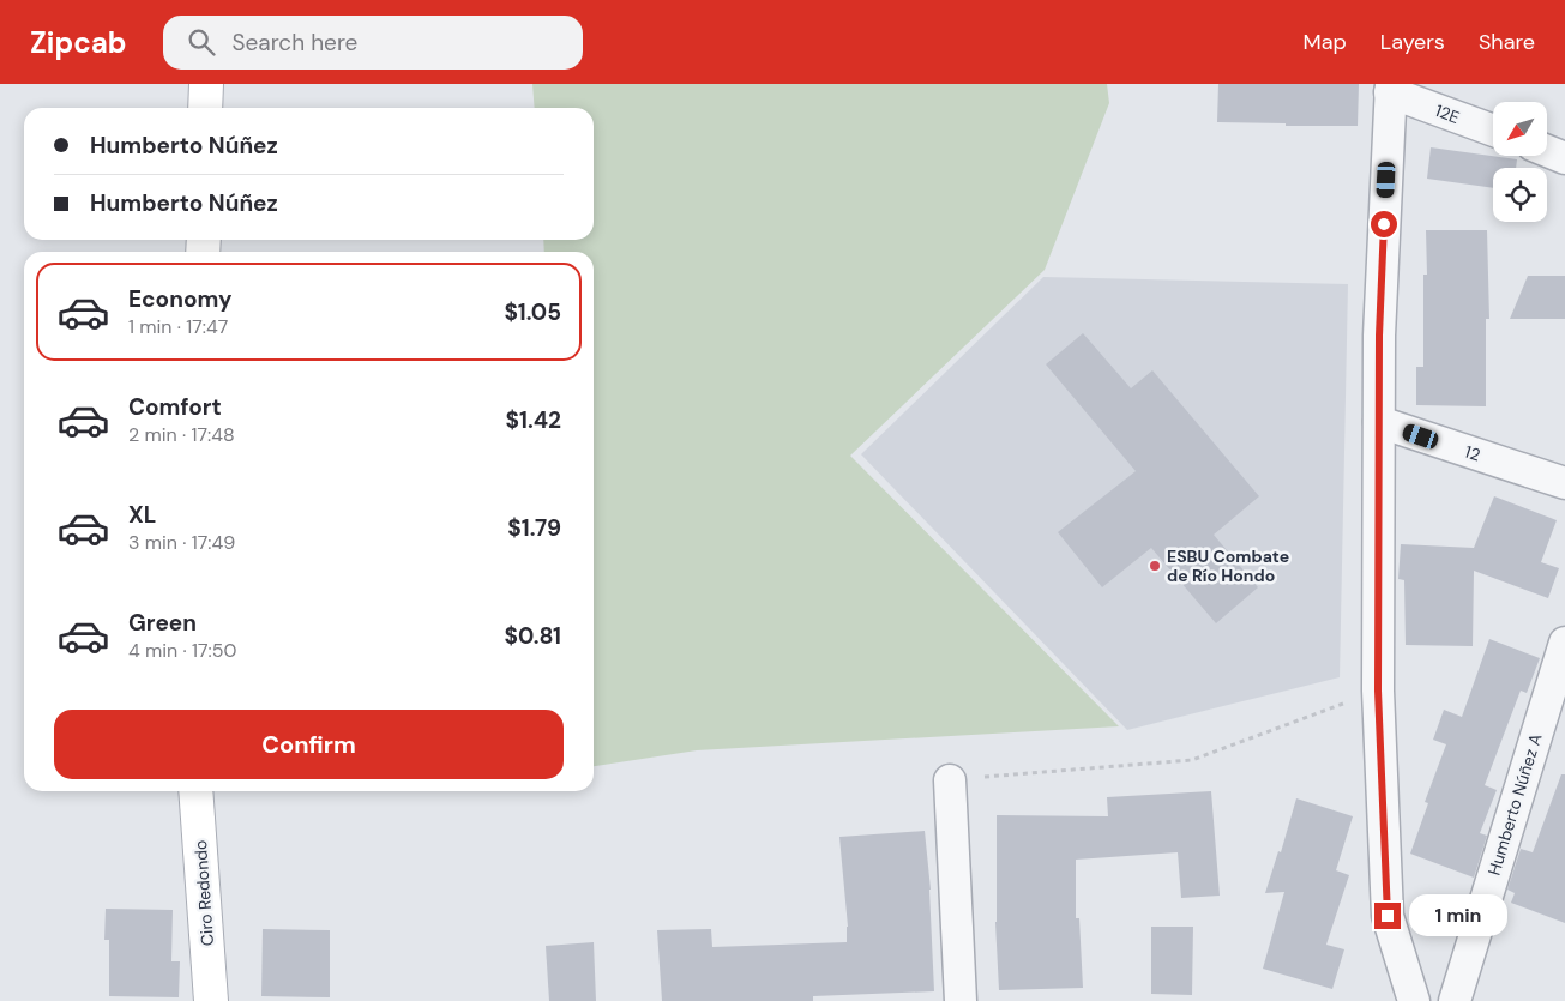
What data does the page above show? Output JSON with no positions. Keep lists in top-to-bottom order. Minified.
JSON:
{"streets":{"street":["12E","12","Humberto Núñez A","Ciro Redondo"]},"places":["ESBU Combate de Río Hondo"],"north":"bottom left","page":{"header":"Zipcab","search":"Search here","nav":["Map","Layers","Share"],"banner":["Humberto Núñez","Humberto Núñez"],"list":[{"name":"Economy","note":"1 min · 17:47","value":"$1.05"},{"name":"Comfort","note":"2 min · 17:48","value":"$1.42"},{"name":"XL","note":"3 min · 17:49","value":"$1.79"},{"name":"Green","note":"4 min · 17:50","value":"$0.81"}],"buttons":"Confirm","bubble":"1 min"}}
